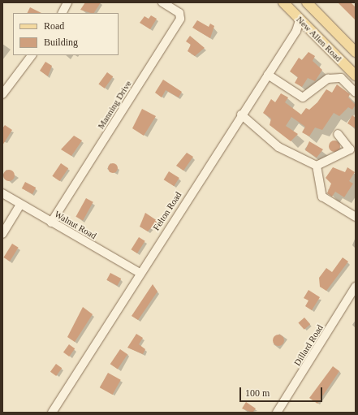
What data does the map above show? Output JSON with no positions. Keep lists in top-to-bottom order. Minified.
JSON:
{"streets":{"main road":["New Allen Road"],"street":["Manning Drive","Felton Road","Walnut Road","Dillard Road"]},"crossings":[["New Allen Road","Felton Road"],["Manning Drive","Walnut Road"],["Felton Road","Walnut Road"]],"legend":["Road","Building"],"scale_bar":"100 m"}
